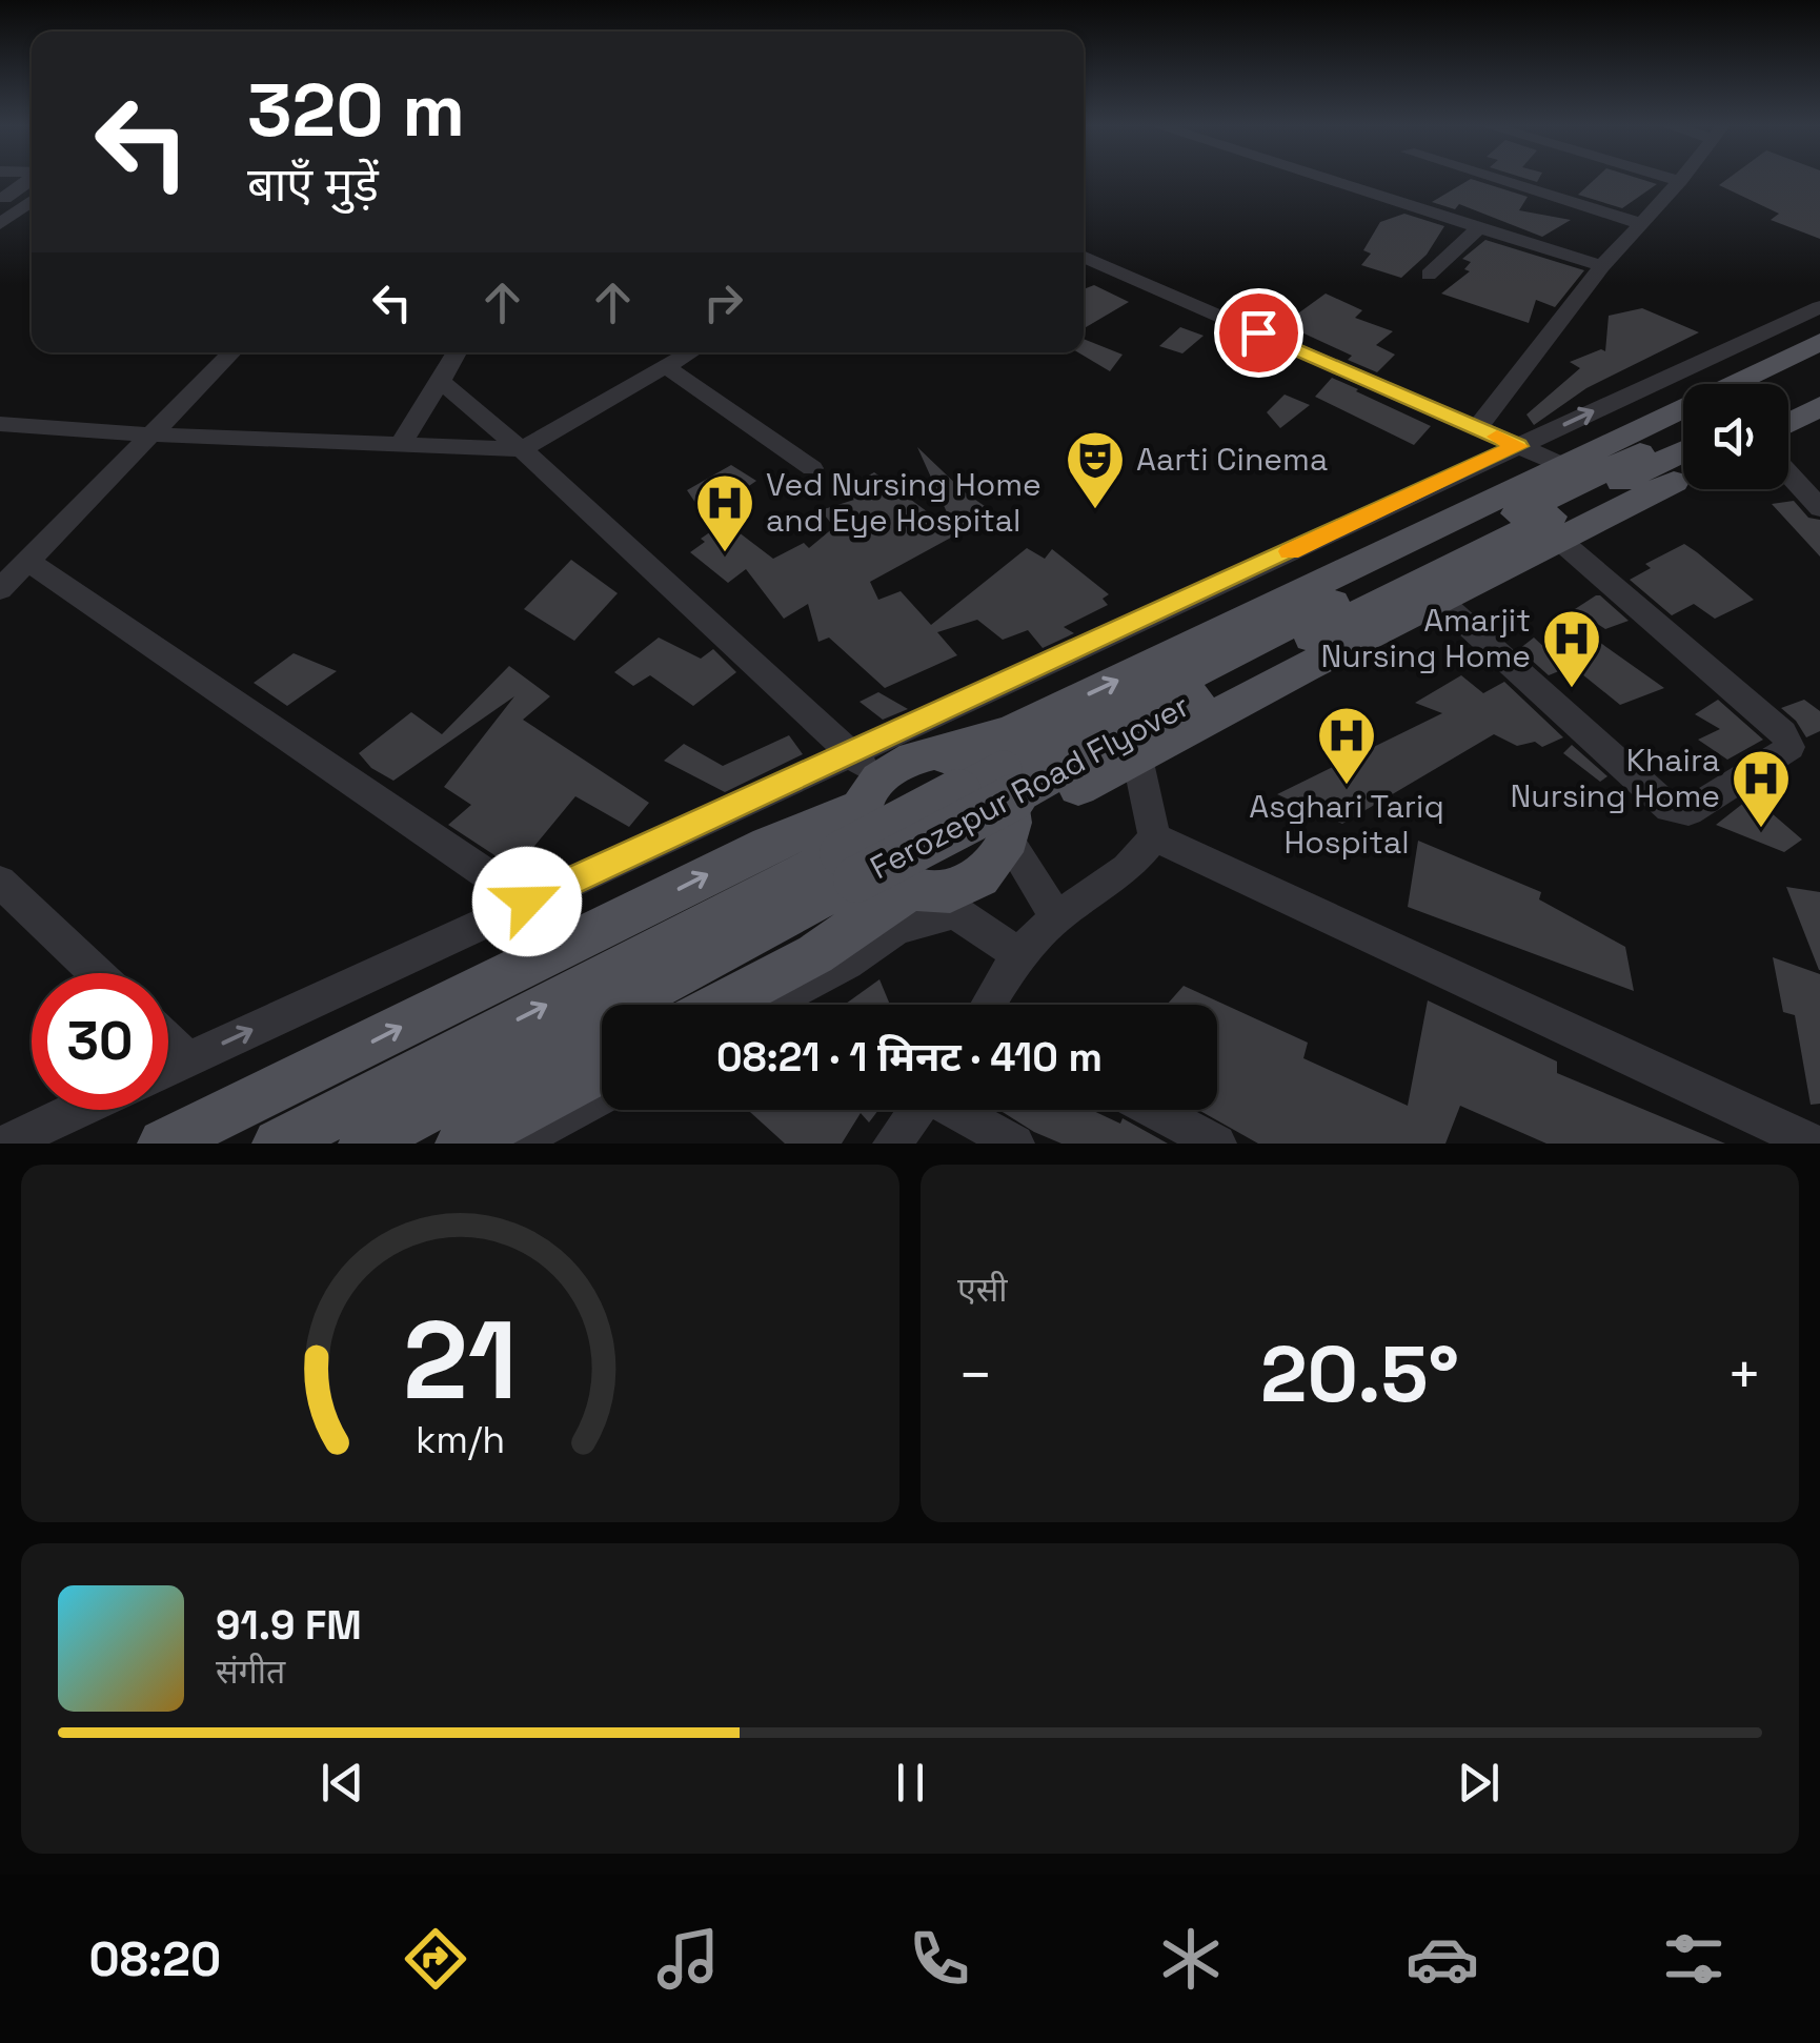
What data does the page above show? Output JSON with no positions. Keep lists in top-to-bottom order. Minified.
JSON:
{"streets":{"main road":["Ferozepur Road Flyover"]},"places":{"theatre":["Aarti Cinema"],"hospital":["Ved Nursing Home and Eye Hospital","Amarjit Nursing Home","Asghari Tariq Hospital","Khaira Nursing Home"]},"page":{"turn":["320 m","बाएँ मुड़ें"],"limit":"30","trip":"08:21 · 1 मिनट · 410 m","tile":"एसी","heat":["−","20.5°","+"],"song":["91.9 FM","संगीत"],"tabs":"08:20","gauge":["21","km/h"]}}
